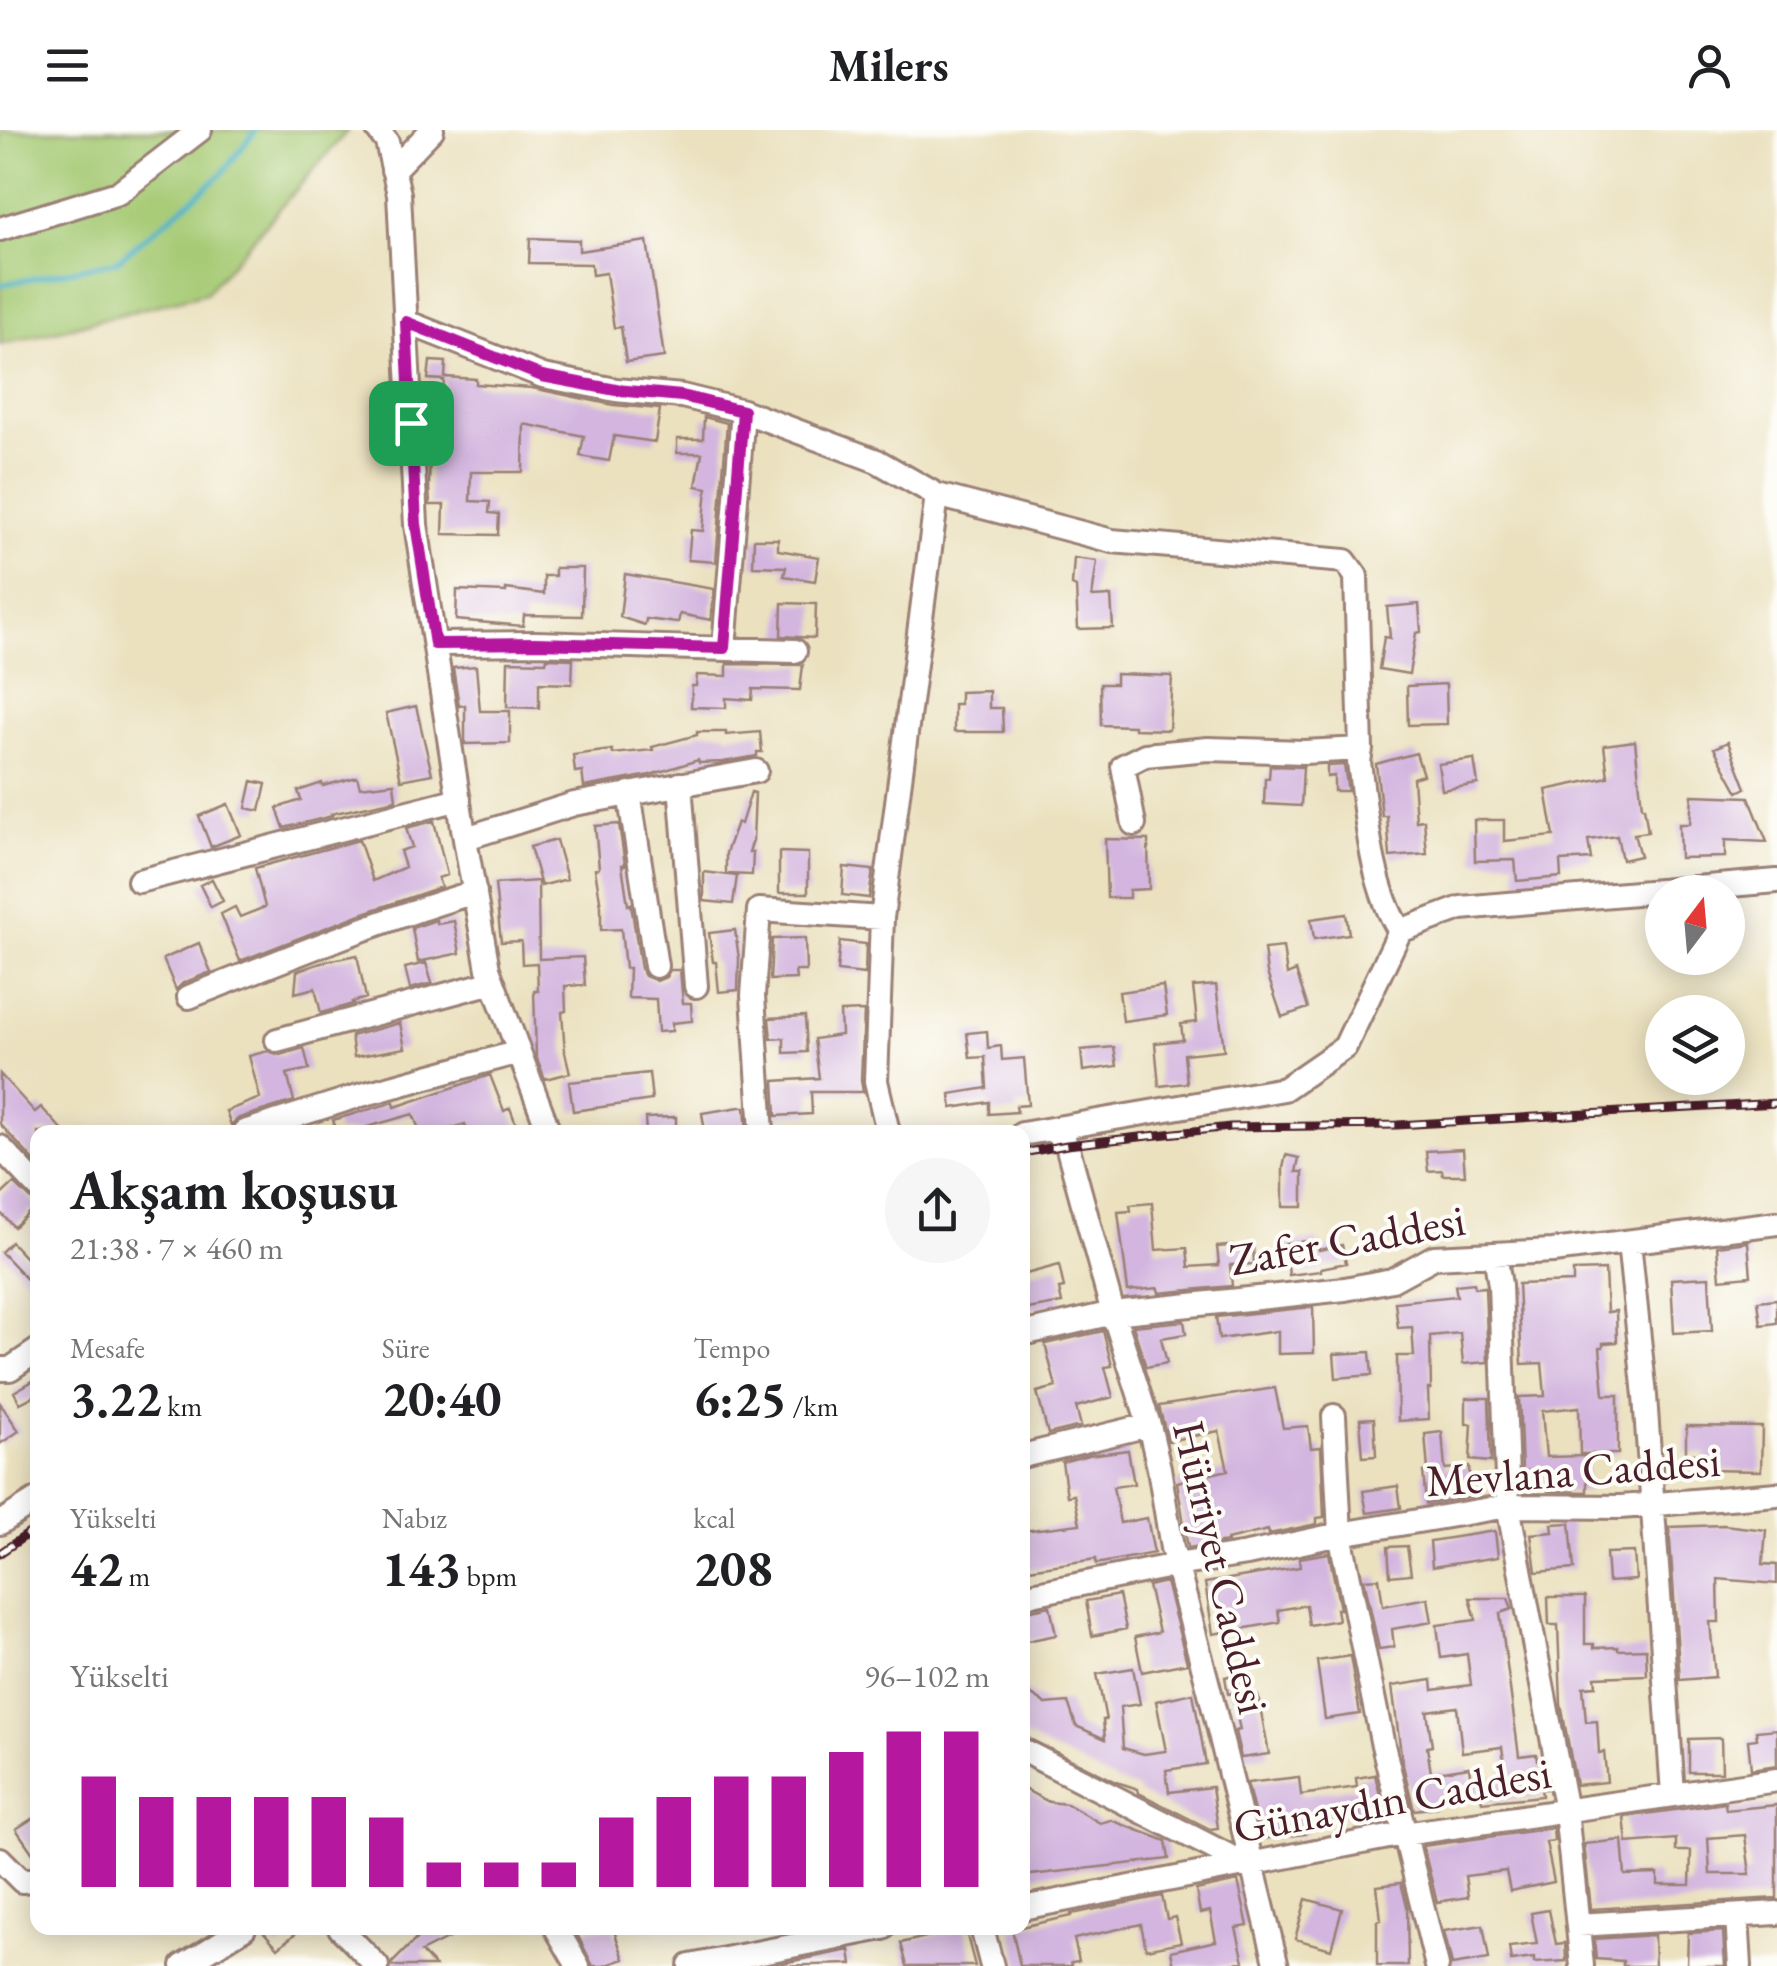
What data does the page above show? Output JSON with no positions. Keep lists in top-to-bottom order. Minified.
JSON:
{"streets":{"street":["Zafer Caddesi","Mevlana Caddesi","Hürriyet Caddesi","Günaydın Caddesi"]},"crossings":[["Zafer Caddesi","Hürriyet Caddesi"],["Mevlana Caddesi","Hürriyet Caddesi"],["Hürriyet Caddesi","Günaydın Caddesi"]],"north":"top","page":{"header":"Milers","heading":["Akşam koşusu","21:38 · 7 × 460 m"],"stats":[["Mesafe","3.22 km"],["Süre","20:40"],["Tempo","6:25 /km"],["Yükselti","42 m"],["Nabız","143 bpm"],["kcal","208"]],"chart":["Yükselti","96–102 m"]}}
